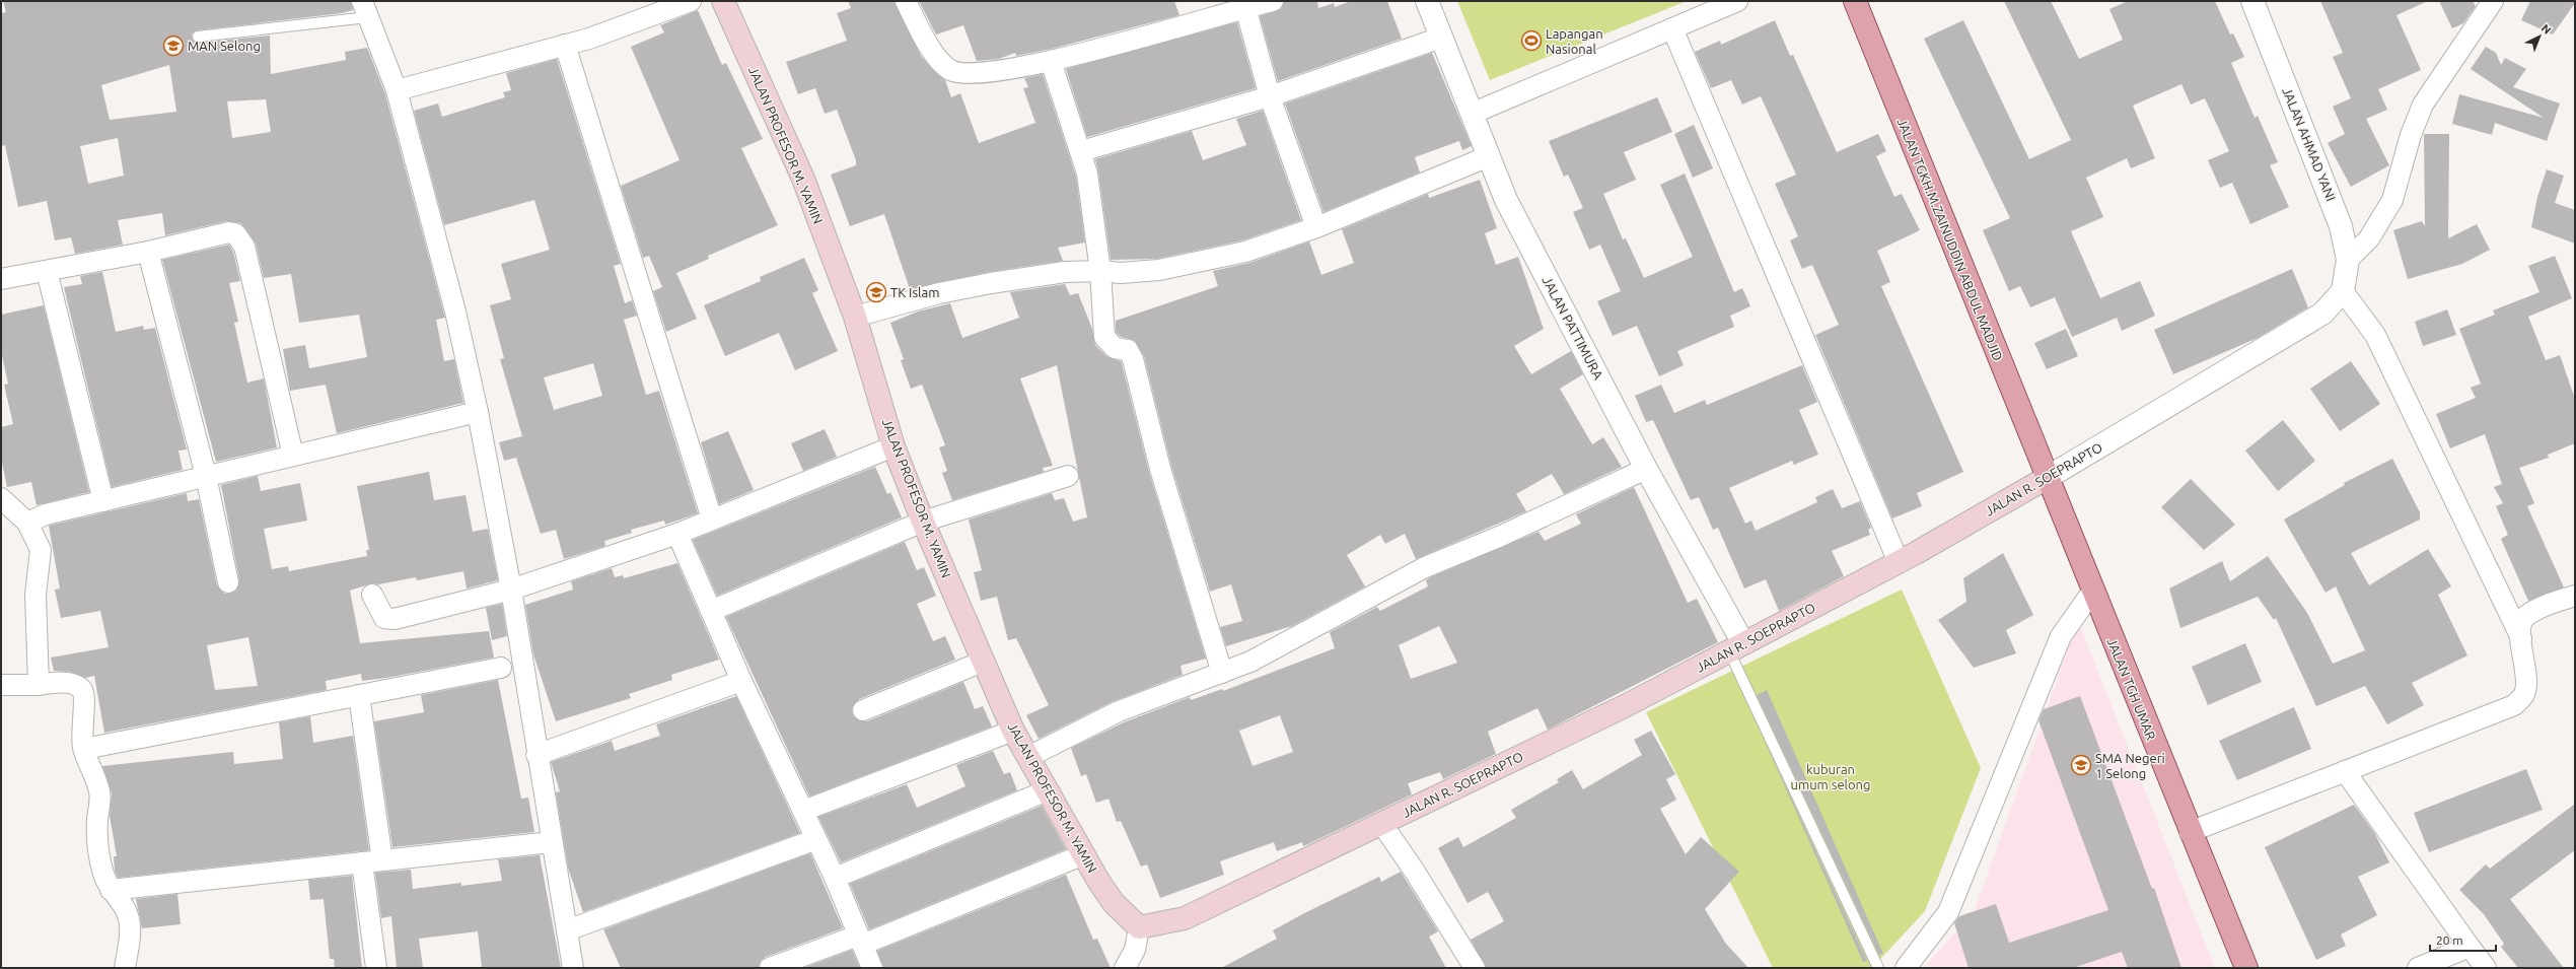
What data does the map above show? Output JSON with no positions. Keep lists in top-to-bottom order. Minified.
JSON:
{"streets":{"main road":["JALAN PROFESOR M. YAMIN","JALAN TGKH.M.ZAINUDDIN ABDUL MADJID","JALAN R. SOEPRAPTO","JALAN TGH UMAR"],"street":["JALAN AHMAD YANI","JALAN PATTIMURA"]},"crossings":[["JALAN AHMAD YANI","JALAN R. SOEPRAPTO"],["JALAN PROFESOR M. YAMIN","JALAN R. SOEPRAPTO"],["JALAN TGKH.M.ZAINUDDIN ABDUL MADJID","JALAN R. SOEPRAPTO"],["JALAN TGKH.M.ZAINUDDIN ABDUL MADJID","JALAN TGH UMAR"],["JALAN PATTIMURA","JALAN R. SOEPRAPTO"],["JALAN R. SOEPRAPTO","JALAN TGH UMAR"]],"parks":["kuburan umum selong"],"places":{"sports":["Lapangan Nasional"],"school or university":["MAN Selong","TK Islam","SMA Negeri 1 Selong"]},"scale_bar":"20 m","north":"top right"}
